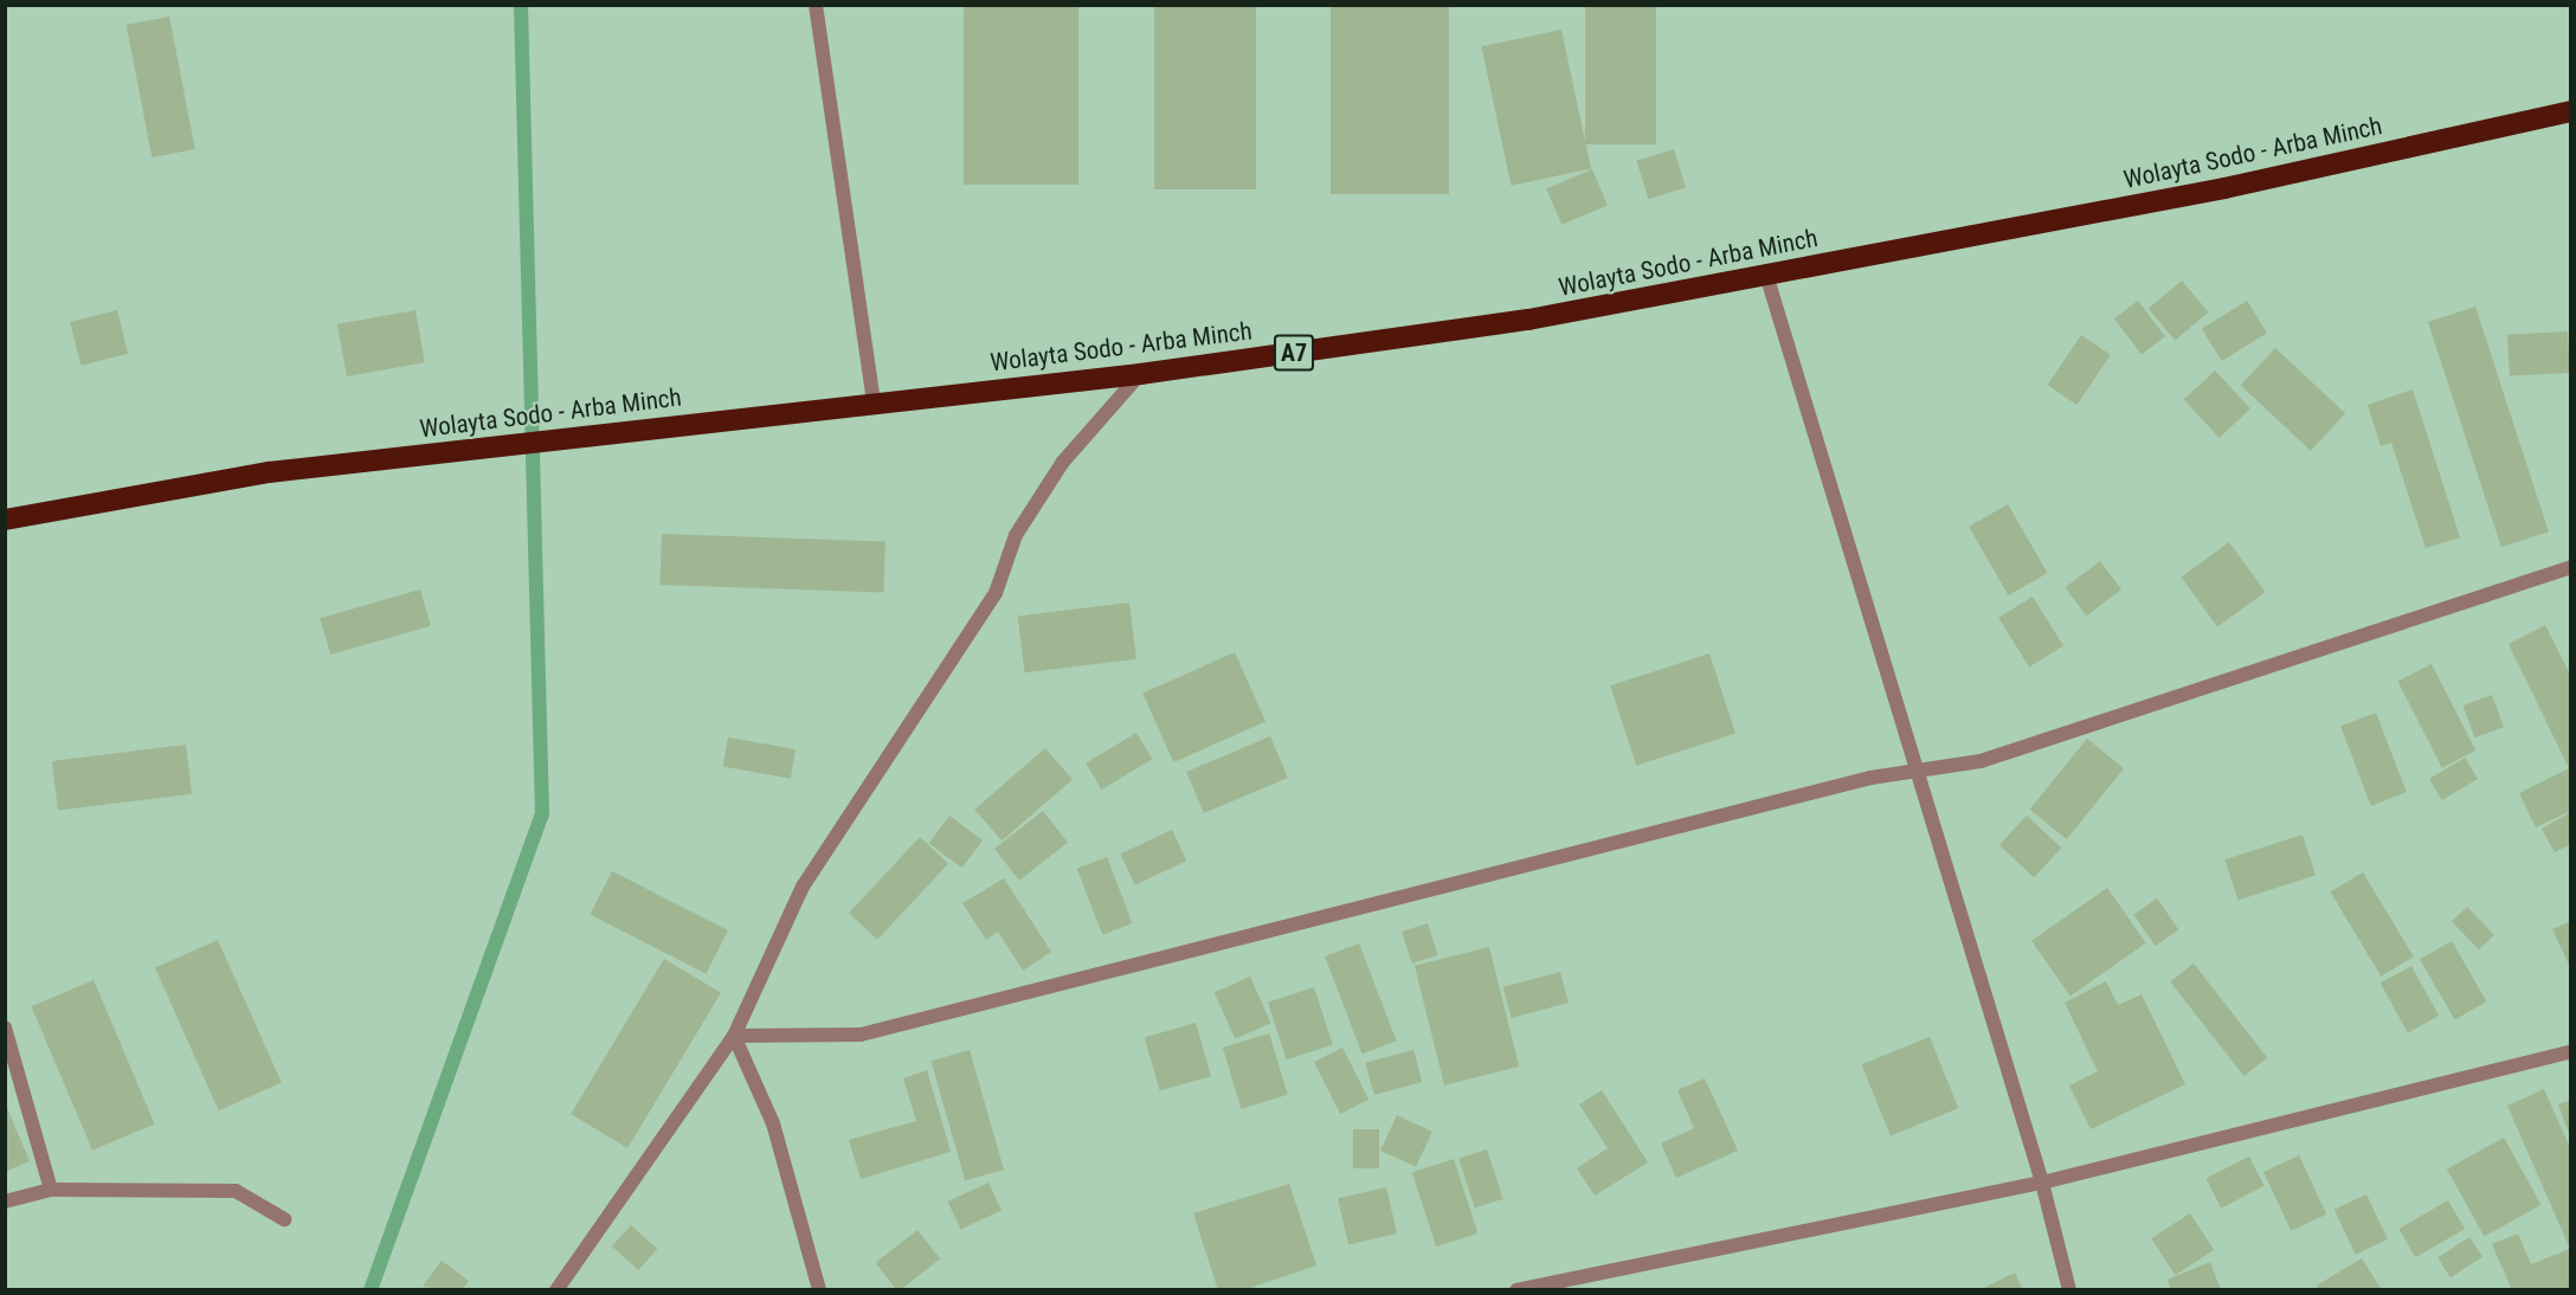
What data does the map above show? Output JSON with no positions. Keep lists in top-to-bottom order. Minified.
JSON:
{"streets":{"highway":["Wolayta Sodo - Arba Minch","A7"]}}
